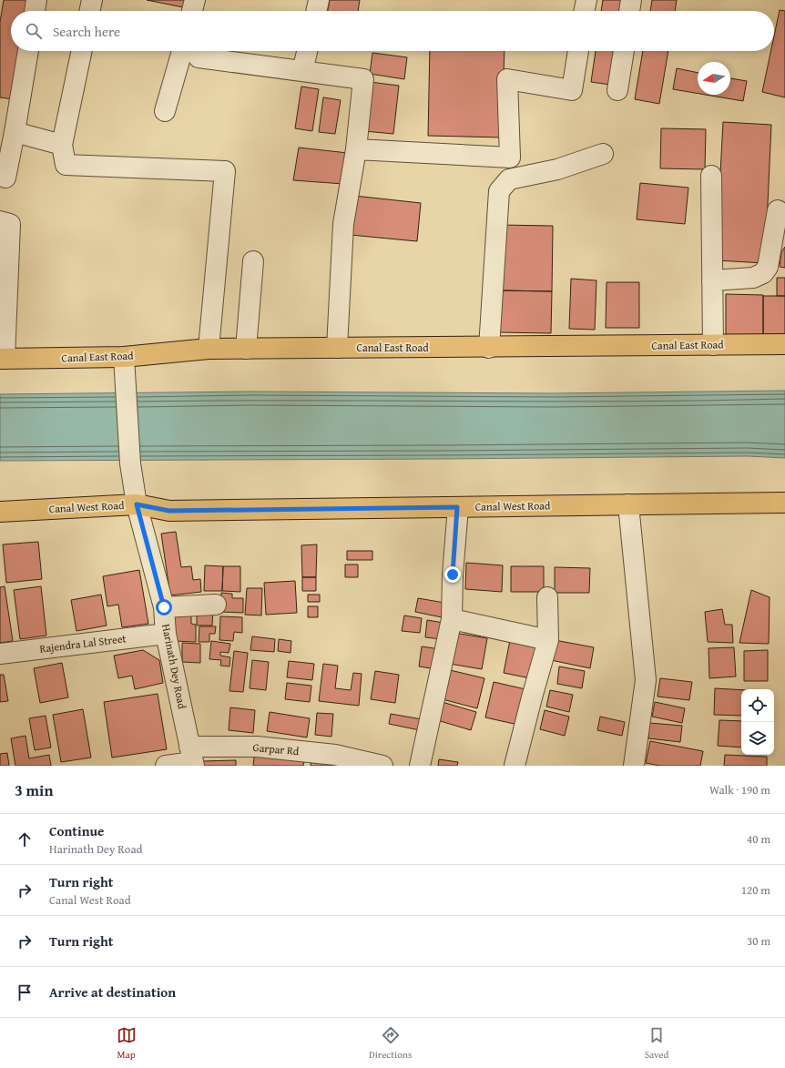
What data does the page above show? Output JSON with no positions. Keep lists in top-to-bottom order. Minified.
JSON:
{"streets":{"main road":["Canal East Road","Canal West Road"],"street":["Rajendra Lal Street","Harinath Dey Road","Garpar Rd"]},"crossings":[["Canal East Road","Harinath Dey Road"],["Canal West Road","Harinath Dey Road"],["Rajendra Lal Street","Harinath Dey Road"],["Harinath Dey Road","Garpar Rd"]],"north":"left","page":{"search":"Search here","heading":["3 min","Walk · 190 m"],"list":[["Continue","Harinath Dey Road","40 m"],["Turn right","Canal West Road","120 m"],["Turn right","30 m"],"Arrive at destination"],"nav":["Map","Directions","Saved"]}}
